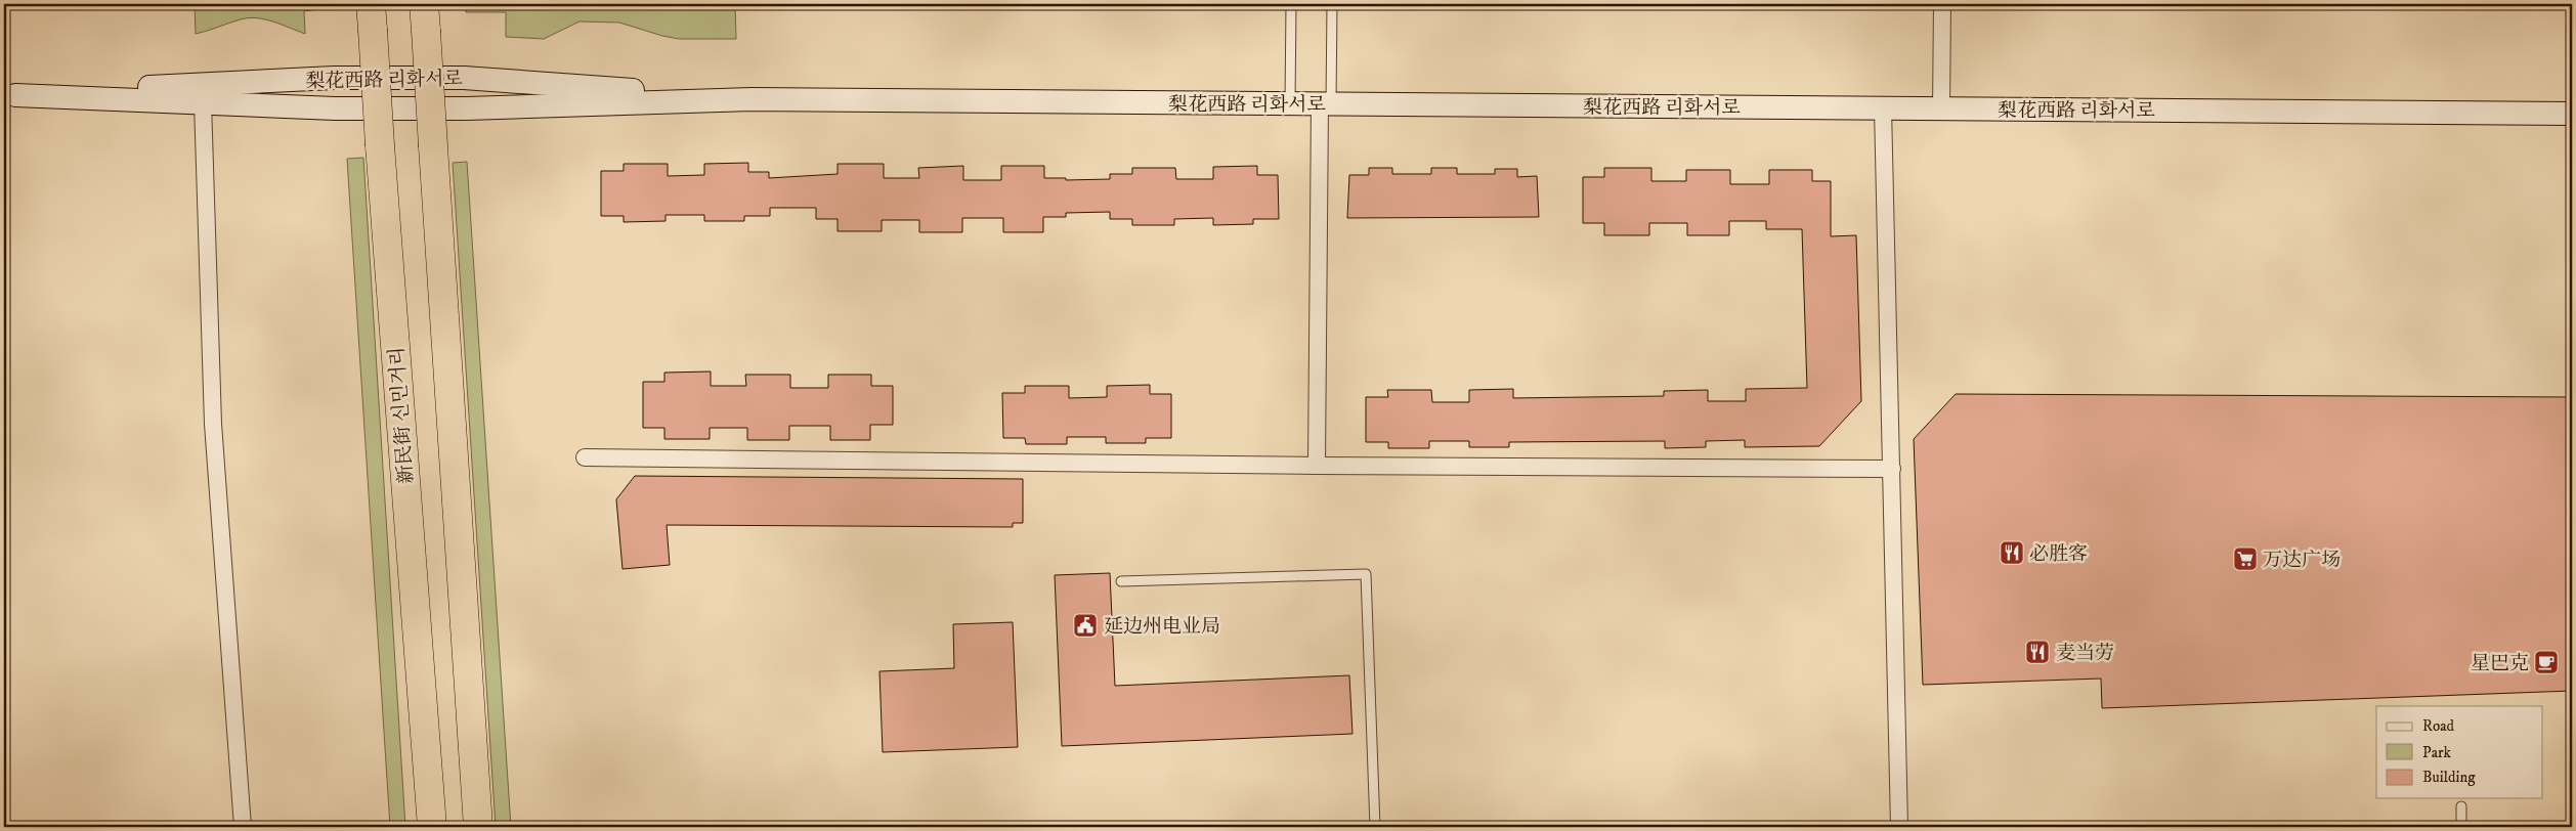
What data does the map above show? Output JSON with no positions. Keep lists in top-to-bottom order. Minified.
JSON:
{"streets":{"highway":["新民街 신민거리"],"street":["梨花西路 리화서로"]},"places":{"restaurant":["必胜客","麦当劳"],"supermarket":["万达广场"],"public building":["延边州电业局"],"cafe":["星巴克"]},"legend":["Road","Park","Building"]}
